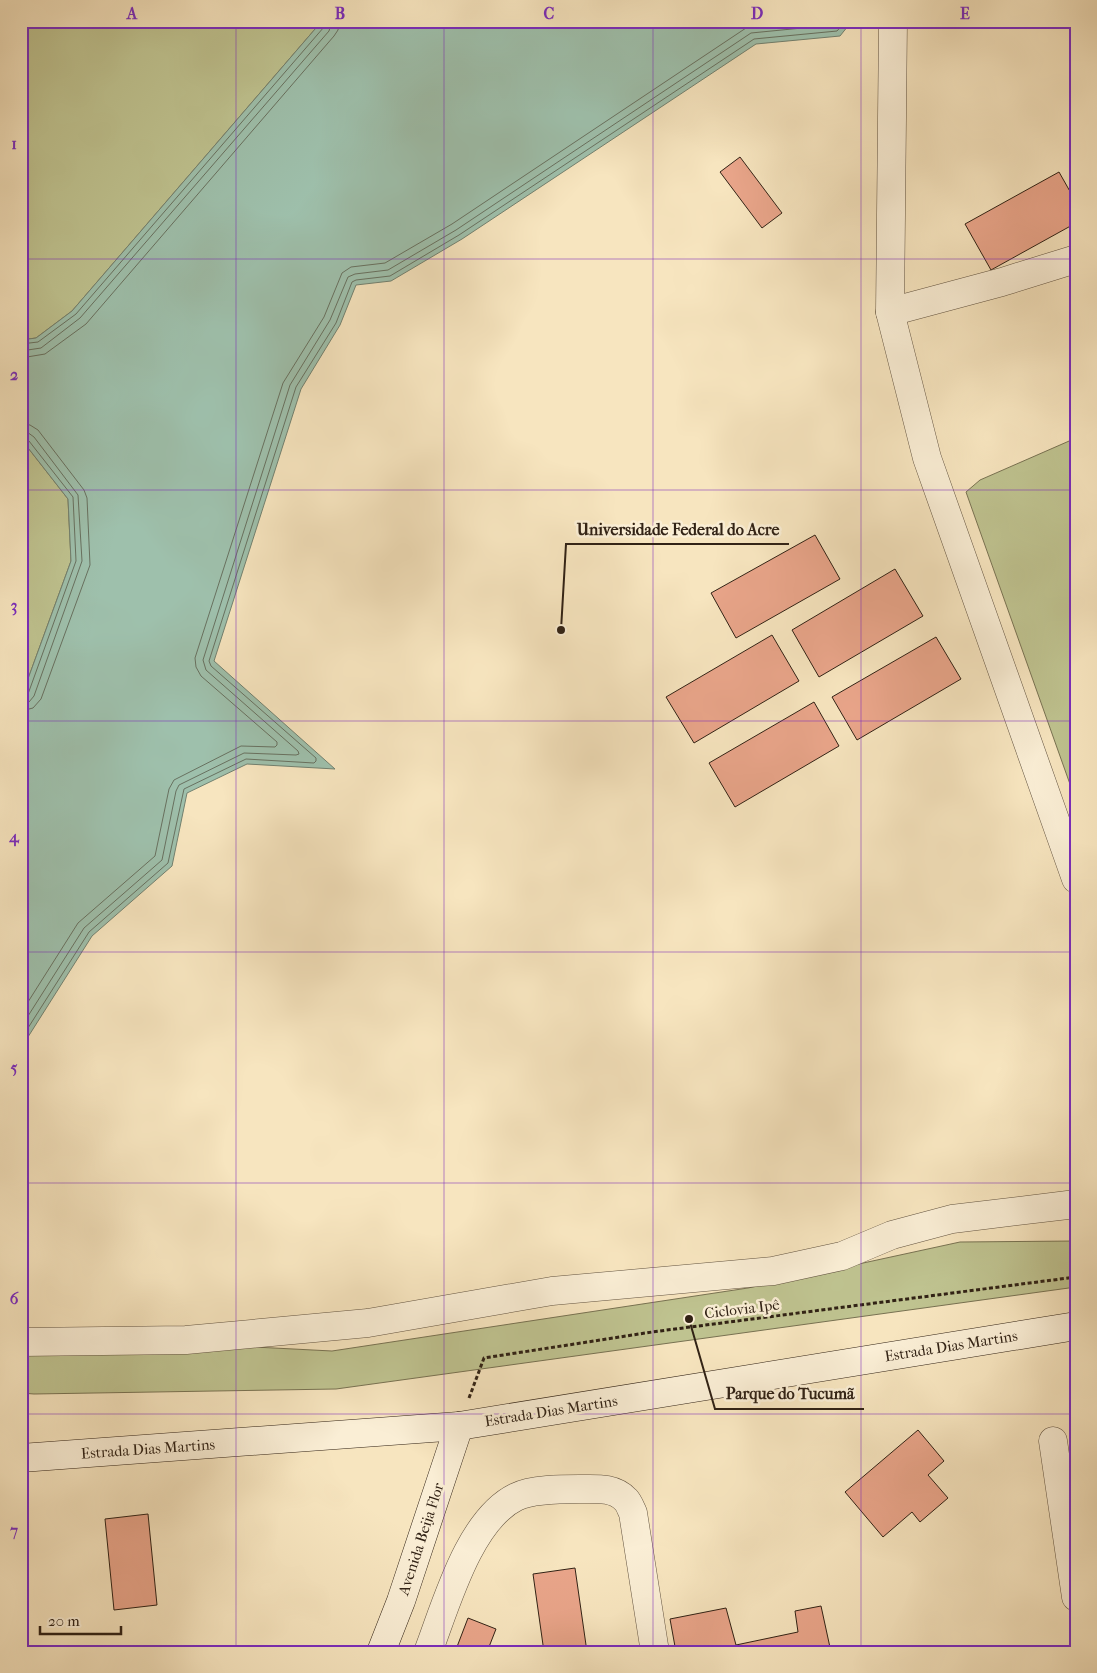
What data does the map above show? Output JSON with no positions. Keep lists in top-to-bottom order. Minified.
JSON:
{"streets":{"street":["Estrada Dias Martins","Avenida Beija Flor"],"path":["Ciclovia Ipê"]},"crossings":[["Ciclovia Ipê","Estrada Dias Martins"],["Ciclovia Ipê","Avenida Beija Flor"],["Estrada Dias Martins","Avenida Beija Flor"]],"places":["Universidade Federal do Acre","Parque do Tucumã"],"scale_bar":"20 m","grid":{"columns":["A","B","C","D","E"],"rows":["1","2","3","4","5","6","7"]}}
